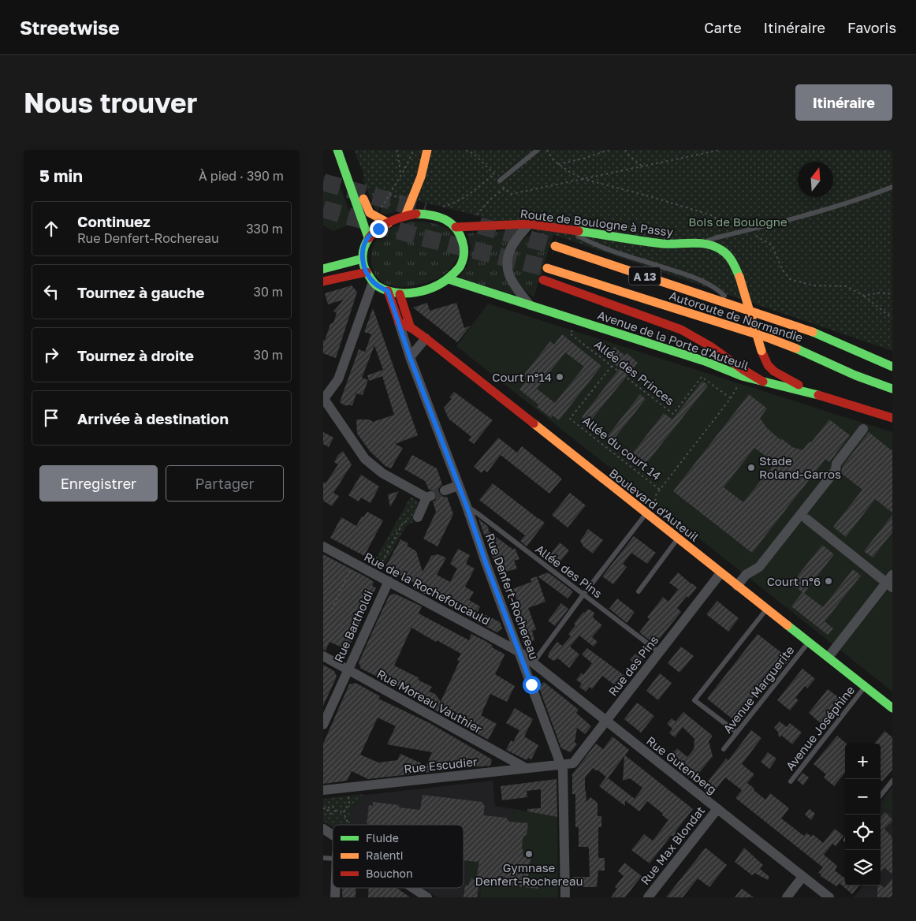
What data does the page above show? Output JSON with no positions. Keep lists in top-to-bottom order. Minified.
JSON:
{"streets":{"main road":["Route de Boulogne à Passy","A 13","Autoroute de Normandie","Avenue de la Porte d'Auteuil","Boulevard d'Auteuil","Rue Denfert-Rochereau"],"street":["Rue de la Rochefoucauld","Rue Bartholdi","Rue des Pins","Rue Moreau Vauthier","Rue Escudier","Rue Gutenberg","Rue Max Blondat"],"lane":["Allée des Pins","Avenue Marguerite","Avenue Joséphine"],"path":["Allée des Princes","Allée du court 14"]},"crossings":[["Route de Boulogne à Passy","Avenue de la Porte d'Auteuil"],["Route de Boulogne à Passy","Rue Denfert-Rochereau"],["Avenue de la Porte d'Auteuil","Allée des Princes"],["Avenue de la Porte d'Auteuil","Rue Denfert-Rochereau"],["Allée des Princes","Allée du court 14"],["Boulevard d'Auteuil","Rue Denfert-Rochereau"],["Boulevard d'Auteuil","Rue des Pins"],["Boulevard d'Auteuil","Avenue Marguerite"],["Boulevard d'Auteuil","Avenue Joséphine"],["Allée des Pins","Rue Denfert-Rochereau"],["Allée des Pins","Rue des Pins"],["Rue de la Rochefoucauld","Rue Denfert-Rochereau"],["Rue de la Rochefoucauld","Rue Bartholdi"],["Rue de la Rochefoucauld","Rue Gutenberg"],["Rue Denfert-Rochereau","Rue des Pins"],["Rue Denfert-Rochereau","Rue Escudier"],["Rue Denfert-Rochereau","Rue Gutenberg"],["Rue Bartholdi","Rue Moreau Vauthier"],["Rue des Pins","Rue Escudier"],["Rue des Pins","Rue Gutenberg"],["Rue Moreau Vauthier","Rue Escudier"],["Rue Gutenberg","Rue Max Blondat"]],"parks":["Bois de Boulogne"],"places":["Court n°14","Stade Roland-Garros","Court n°6","Gymnase Denfert-Rochereau"],"legend":["Fluide","Ralenti","Bouchon"],"north":"top","page":{"header":"Streetwise","nav":["Carte","Itinéraire","Favoris"],"buttons":["Itinéraire",["Enregistrer","Partager"]],"title":"Nous trouver","heading":["5 min","À pied · 390 m"],"list":[["Continuez","Rue Denfert-Rochereau","330 m"],["Tournez à gauche","30 m"],["Tournez à droite","30 m"],"Arrivée à destination"],"map_buttons":["+","−"]}}
